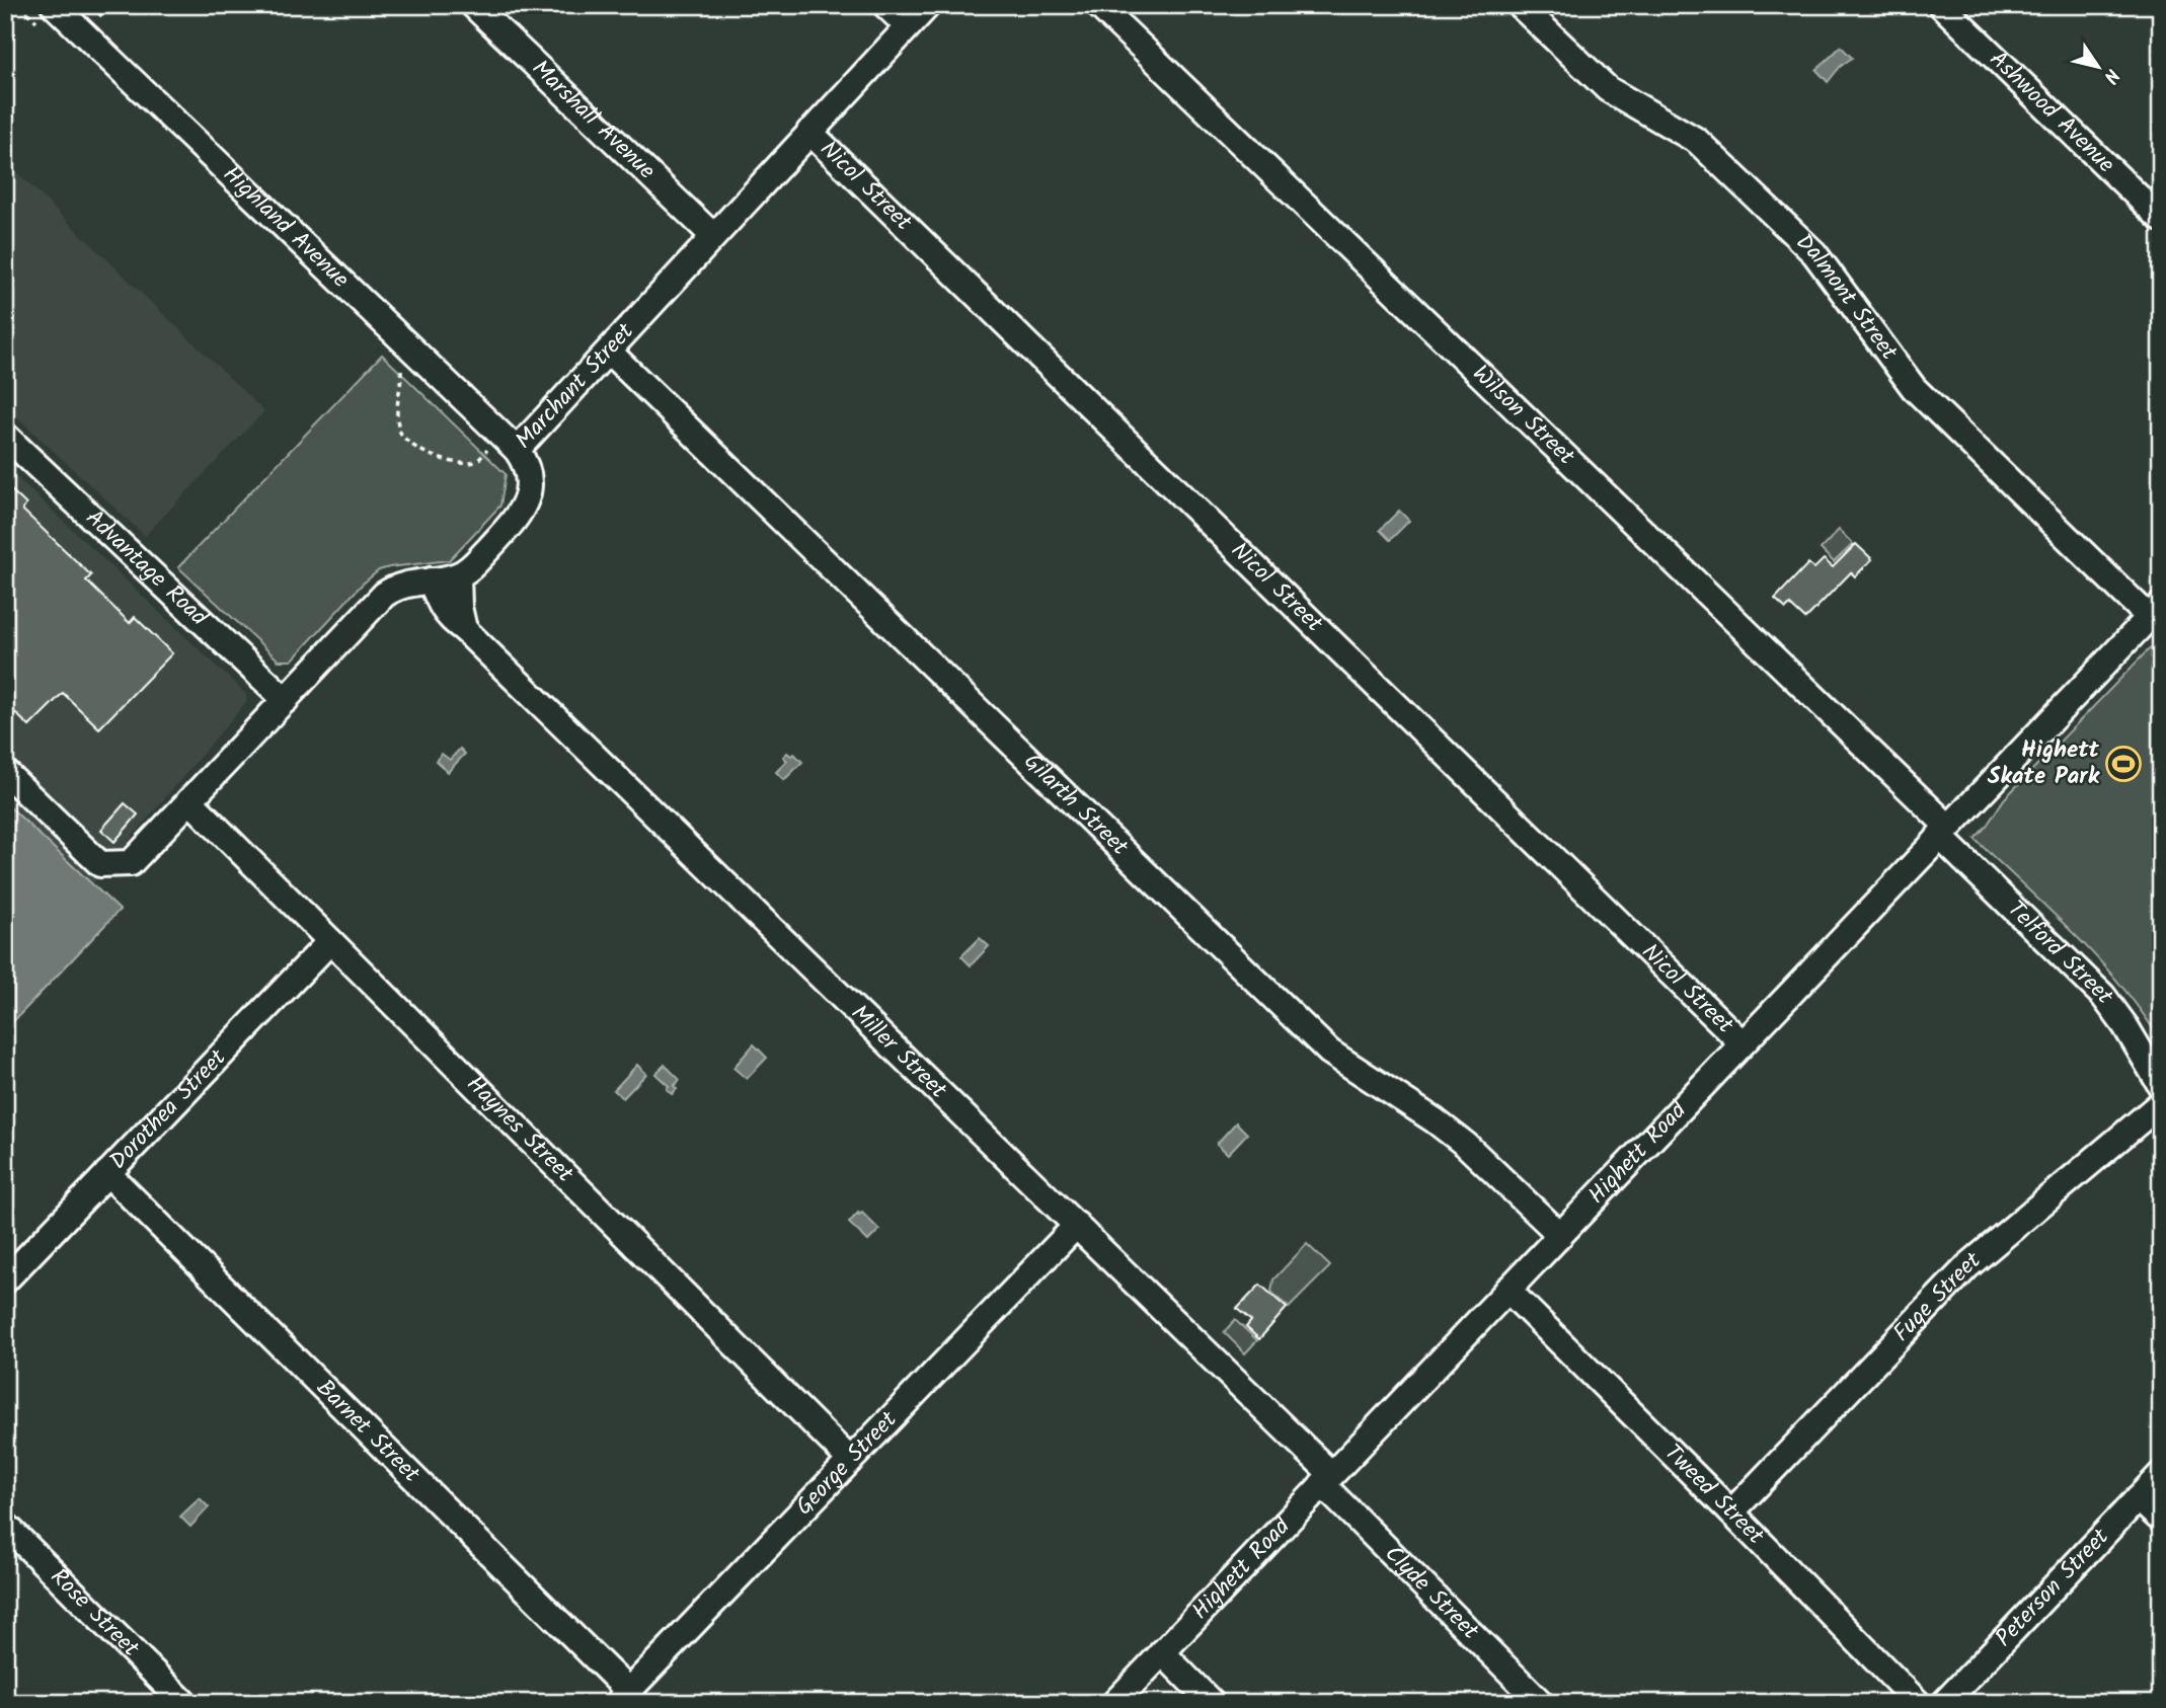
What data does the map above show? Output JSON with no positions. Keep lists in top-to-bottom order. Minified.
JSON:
{"streets":{"street":["Ashwood Avenue","Marshall Avenue","Nicol Street","Highland Avenue","Dalmont Street","Marchant Street","Wilson Street","Advantage Road","Gilarth Street","Telford Street","Miller Street","Dorothea Street","Haynes Street","Highett Road","Fuge Street","Barnet Street","George Street","Tweed Street","Peterson Street","Clyde Street","Rose Street"]},"crossings":[["Marshall Avenue","Marchant Street"],["Nicol Street","Marchant Street"],["Nicol Street","Highett Road"],["Highland Avenue","Marchant Street"],["Dalmont Street","Highett Road"],["Marchant Street","Gilarth Street"],["Wilson Street","Telford Street"],["Wilson Street","Highett Road"],["Gilarth Street","Highett Road"],["Telford Street","Highett Road"],["Miller Street","Highett Road"],["Miller Street","George Street"],["Miller Street","Clyde Street"],["Dorothea Street","Haynes Street"],["Dorothea Street","Barnet Street"],["Haynes Street","George Street"],["Highett Road","Tweed Street"],["Highett Road","Clyde Street"],["Fuge Street","Tweed Street"],["Barnet Street","George Street"]],"places":{"sports":["Highett Skate Park"]},"north":"bottom right"}
